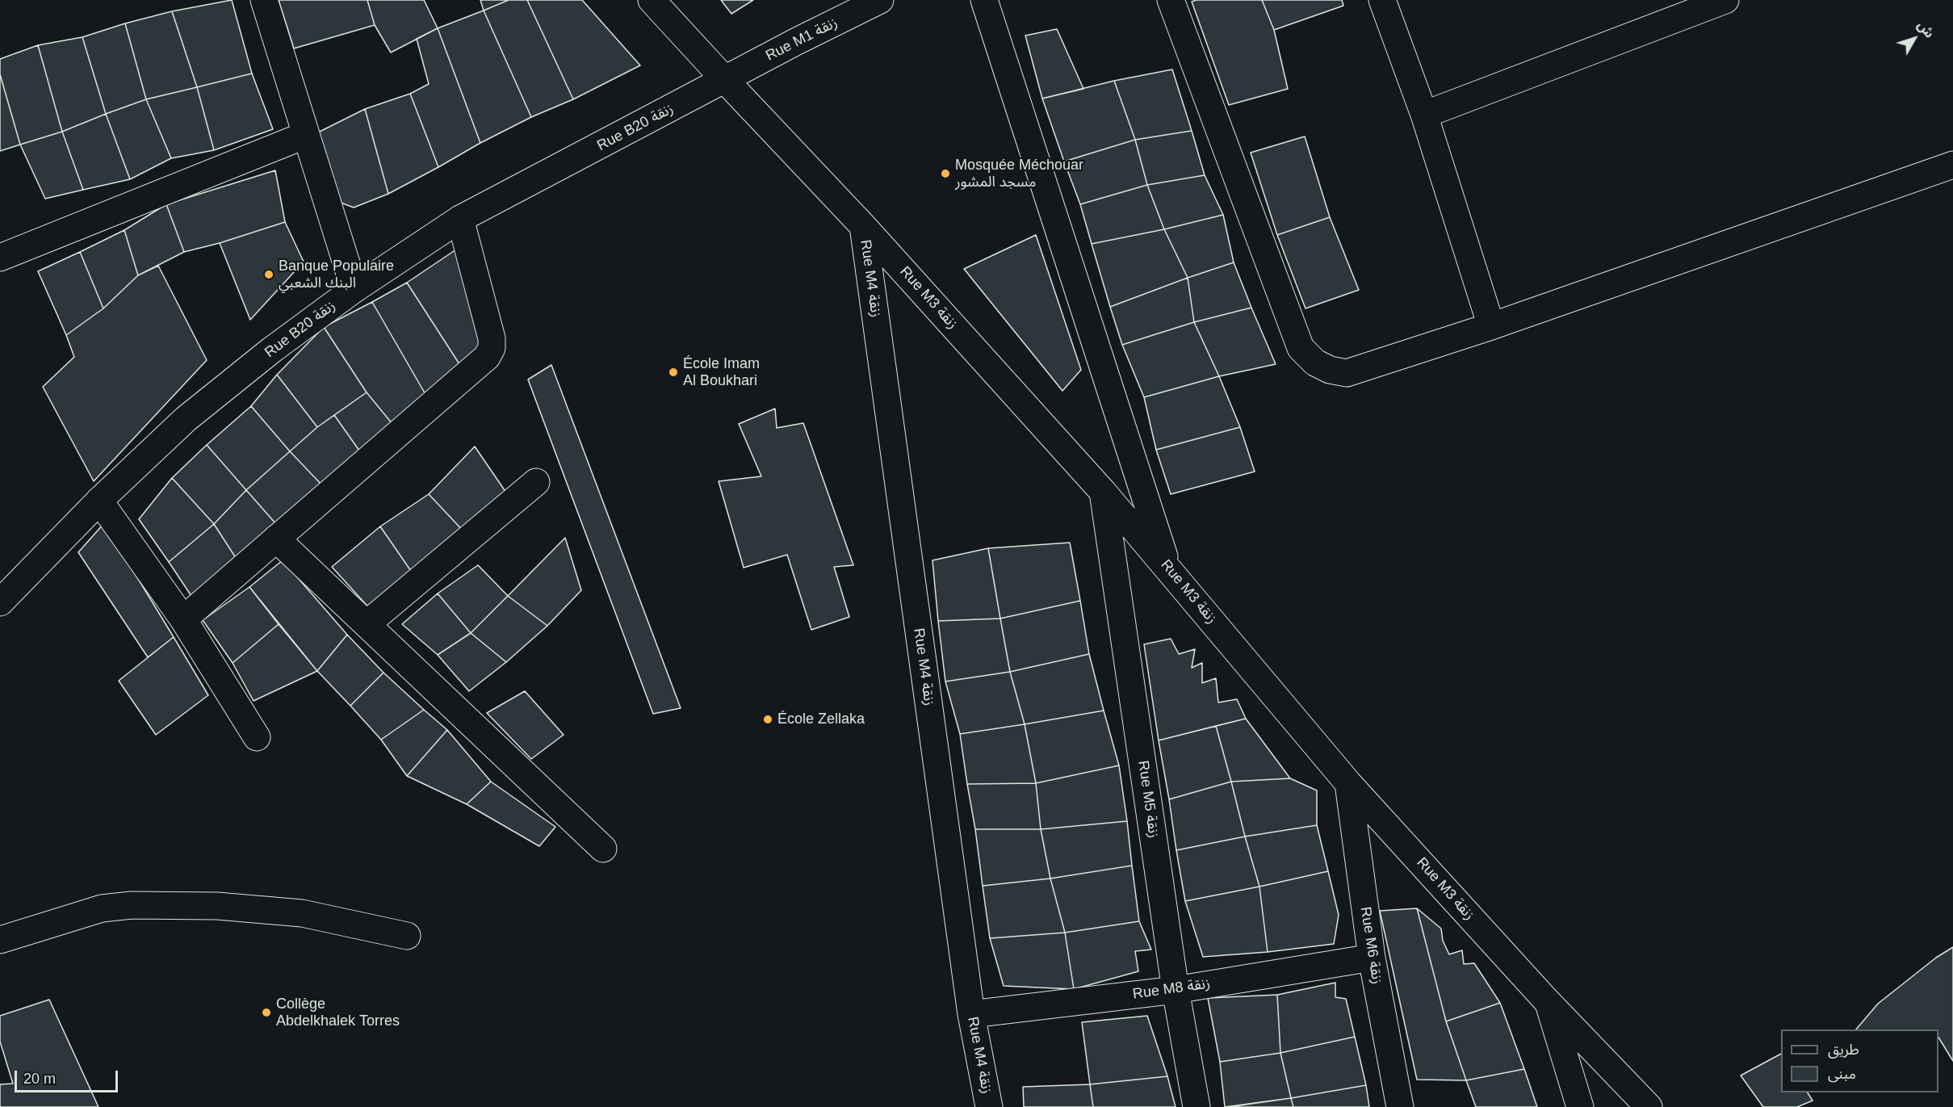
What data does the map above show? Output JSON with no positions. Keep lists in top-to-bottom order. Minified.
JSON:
{"streets":{"street":["Rue M1 زنقة","Rue B20 زنقة","Rue M4 زنقة","Rue M3 زنقة","Rue M5 زنقة","Rue M6 زنقة","Rue M8 زنقة"]},"crossings":[["Rue M1 زنقة","Rue B20 زنقة"],["Rue M1 زنقة","Rue M3 زنقة"],["Rue B20 زنقة","Rue M3 زنقة"],["Rue M4 زنقة","Rue M3 زنقة"],["Rue M4 زنقة","Rue M8 زنقة"],["Rue M3 زنقة","Rue M5 زنقة"],["Rue M3 زنقة","Rue M6 زنقة"],["Rue M5 زنقة","Rue M8 زنقة"],["Rue M6 زنقة","Rue M8 زنقة"]],"places":["Mosquée Méchouar مسجد المشور","Banque Populaire البنك الشعبي","École Imam Al Boukhari","École Zellaka","Collège Abdelkhalek Torres"],"legend":["طريق","مبنى"],"scale_bar":"20 m","north":"top right"}
